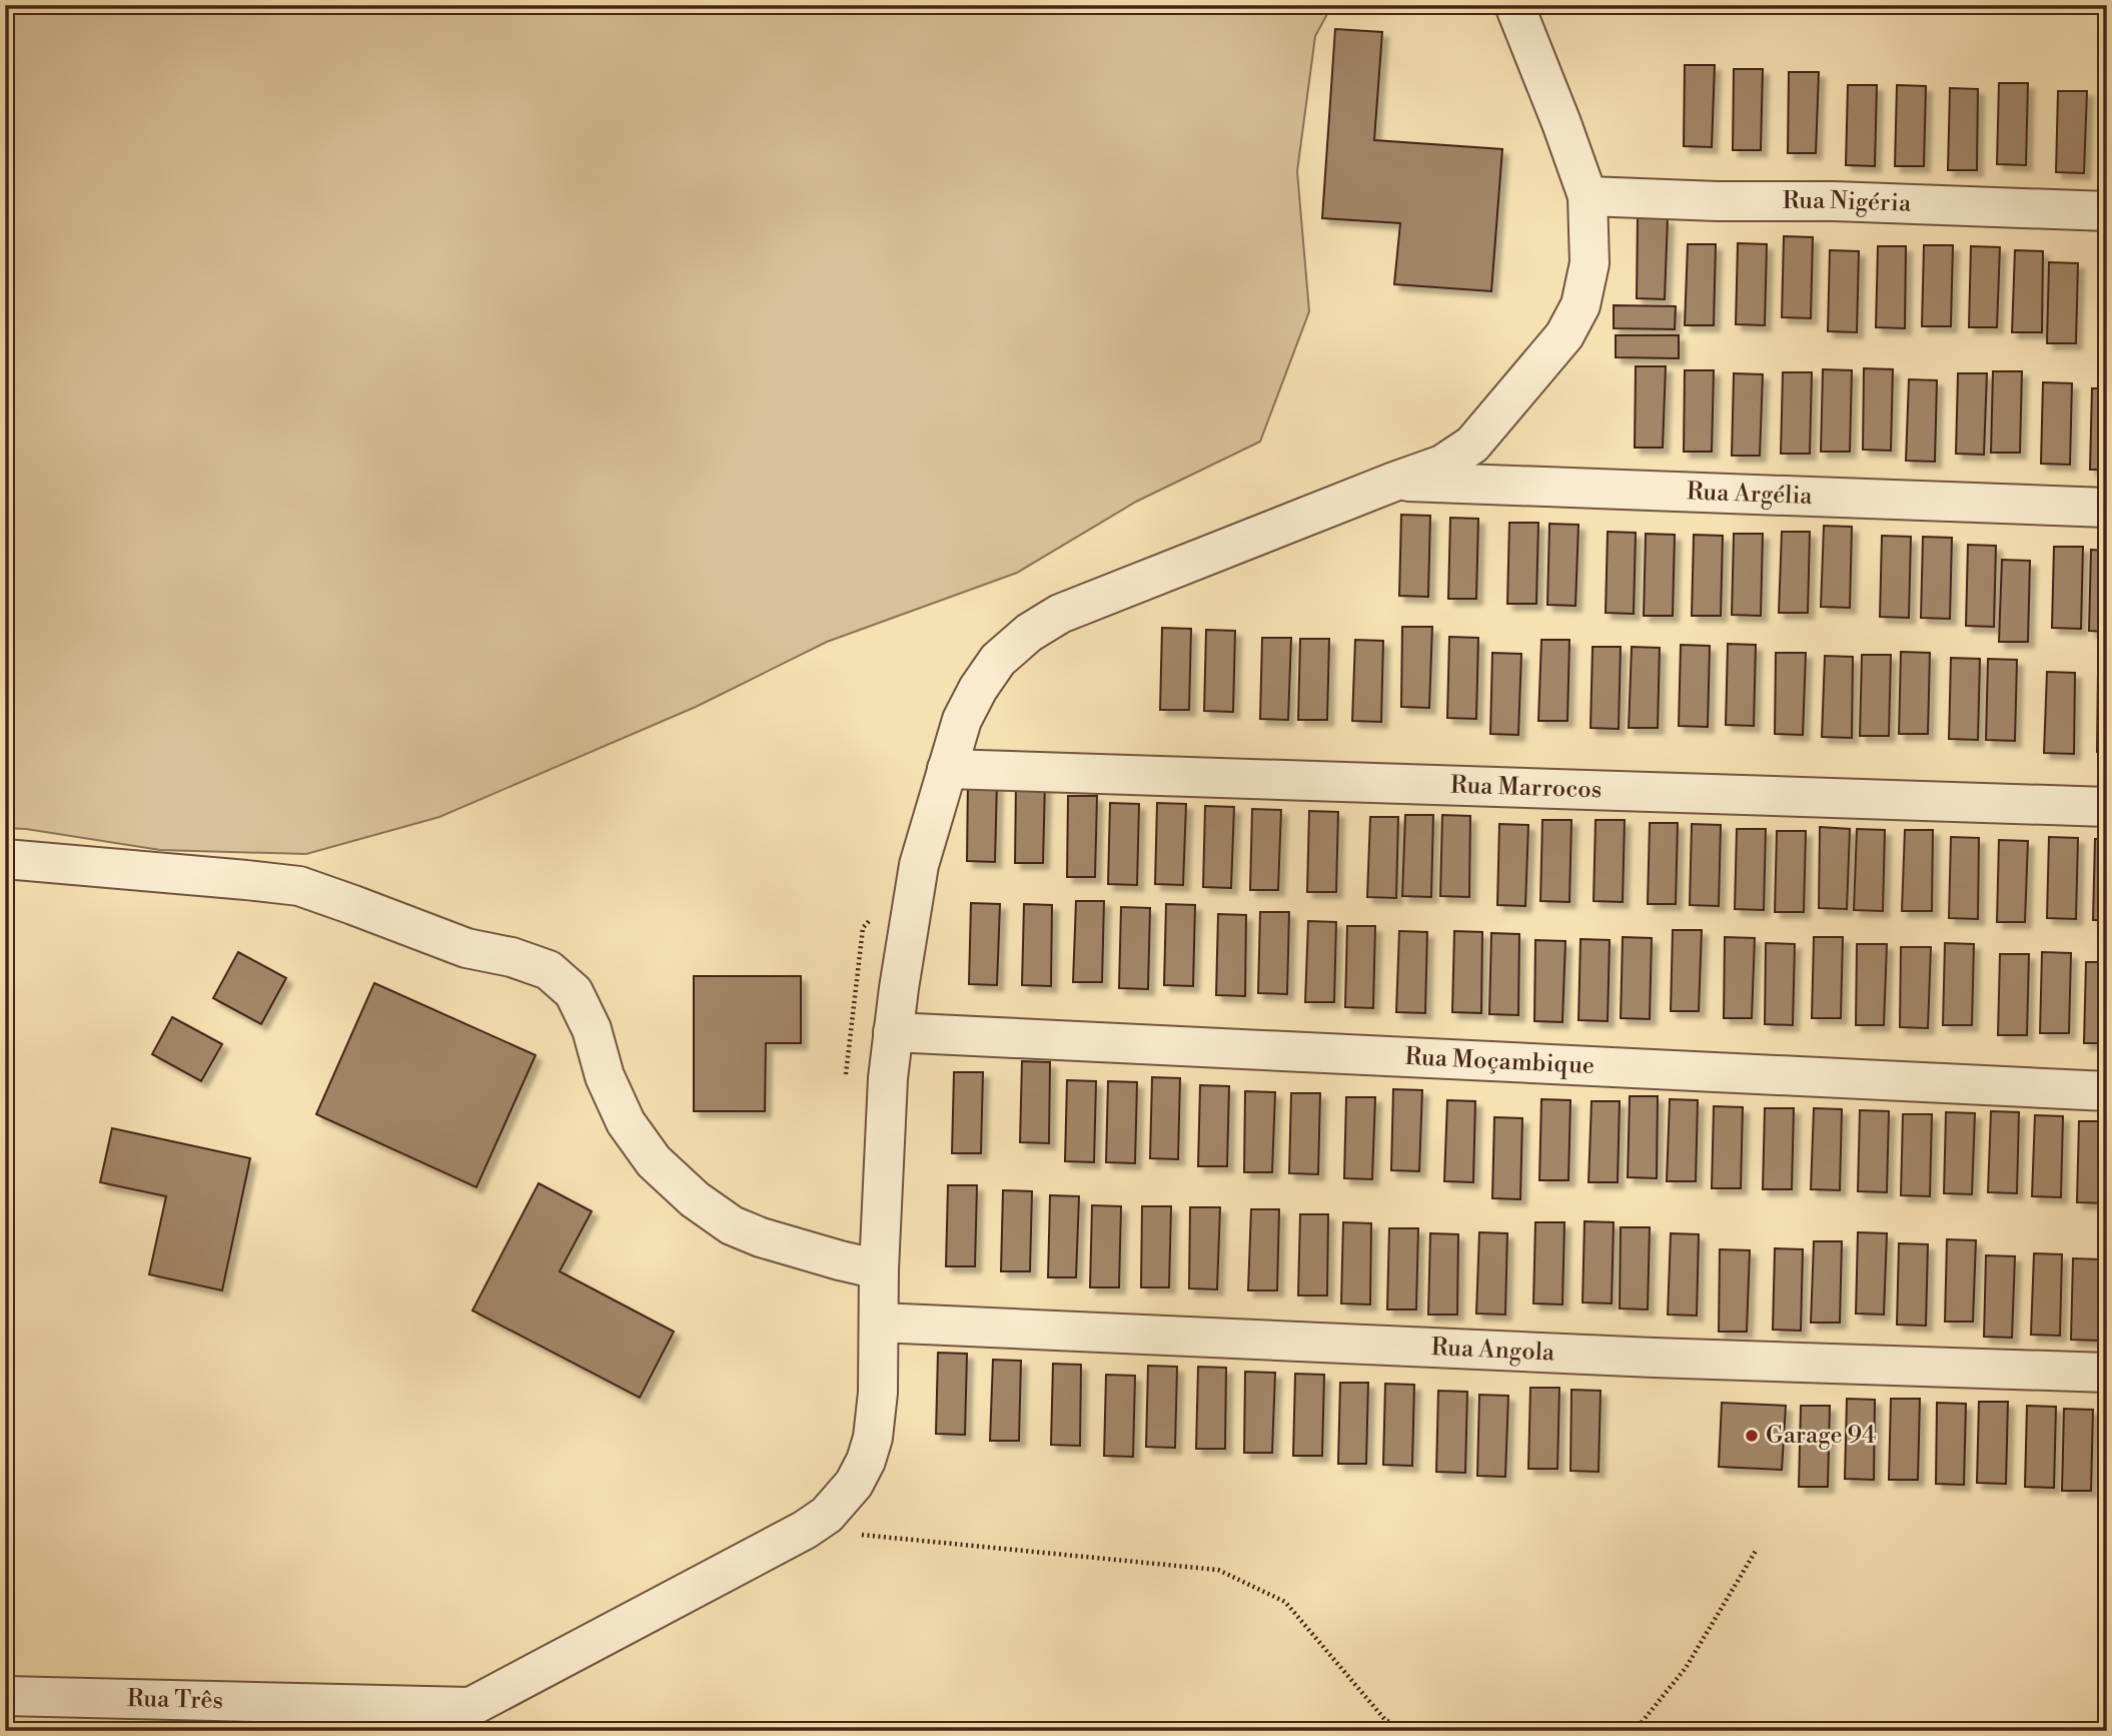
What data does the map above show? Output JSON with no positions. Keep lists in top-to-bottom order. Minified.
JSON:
{"streets":{"street":["Rua Nigéria","Rua Argélia","Rua Marrocos","Rua Moçambique","Rua Angola","Rua Três"]},"places":["Garage 94"]}
